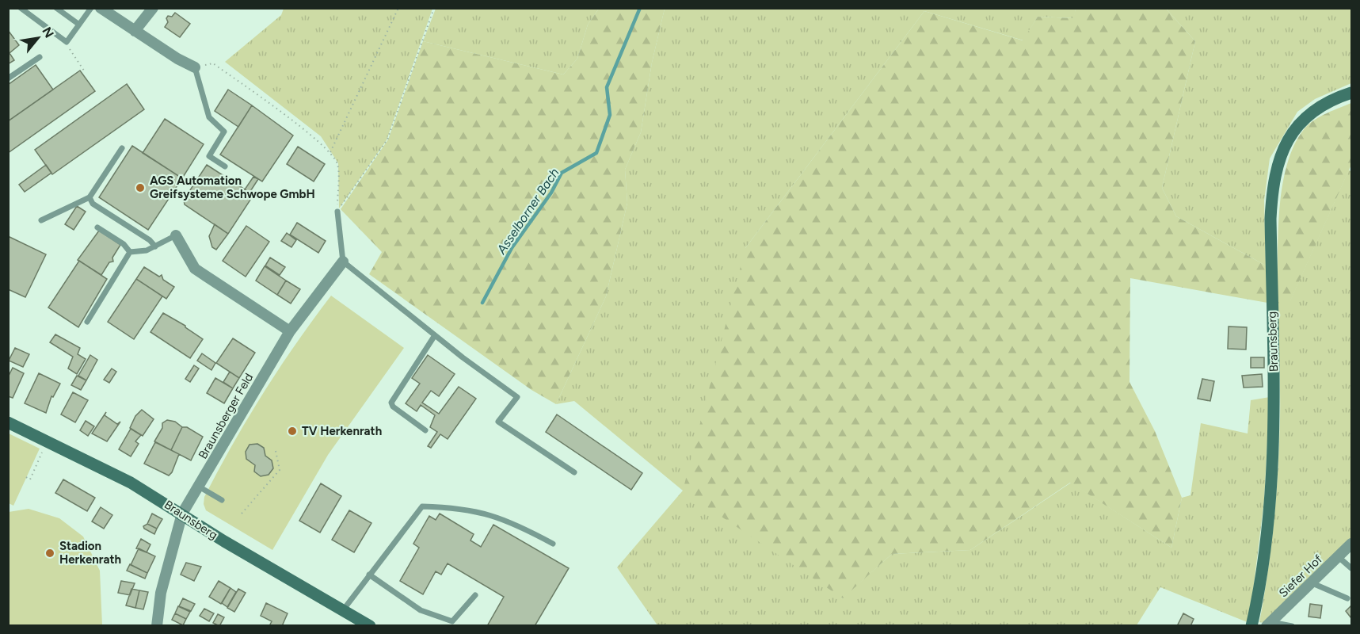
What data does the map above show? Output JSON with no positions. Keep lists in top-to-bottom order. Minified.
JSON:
{"streets":{"main road":["Braunsberg"],"street":["Braunsberger Feld","Siefer Hof"]},"crossings":[["Braunsberg","Braunsberger Feld"]],"water":["Asselborner Bach"],"places":["AGS Automation Greifsysteme Schwope GmbH","TV Herkenrath","Stadion Herkenrath"],"north":"top right"}
